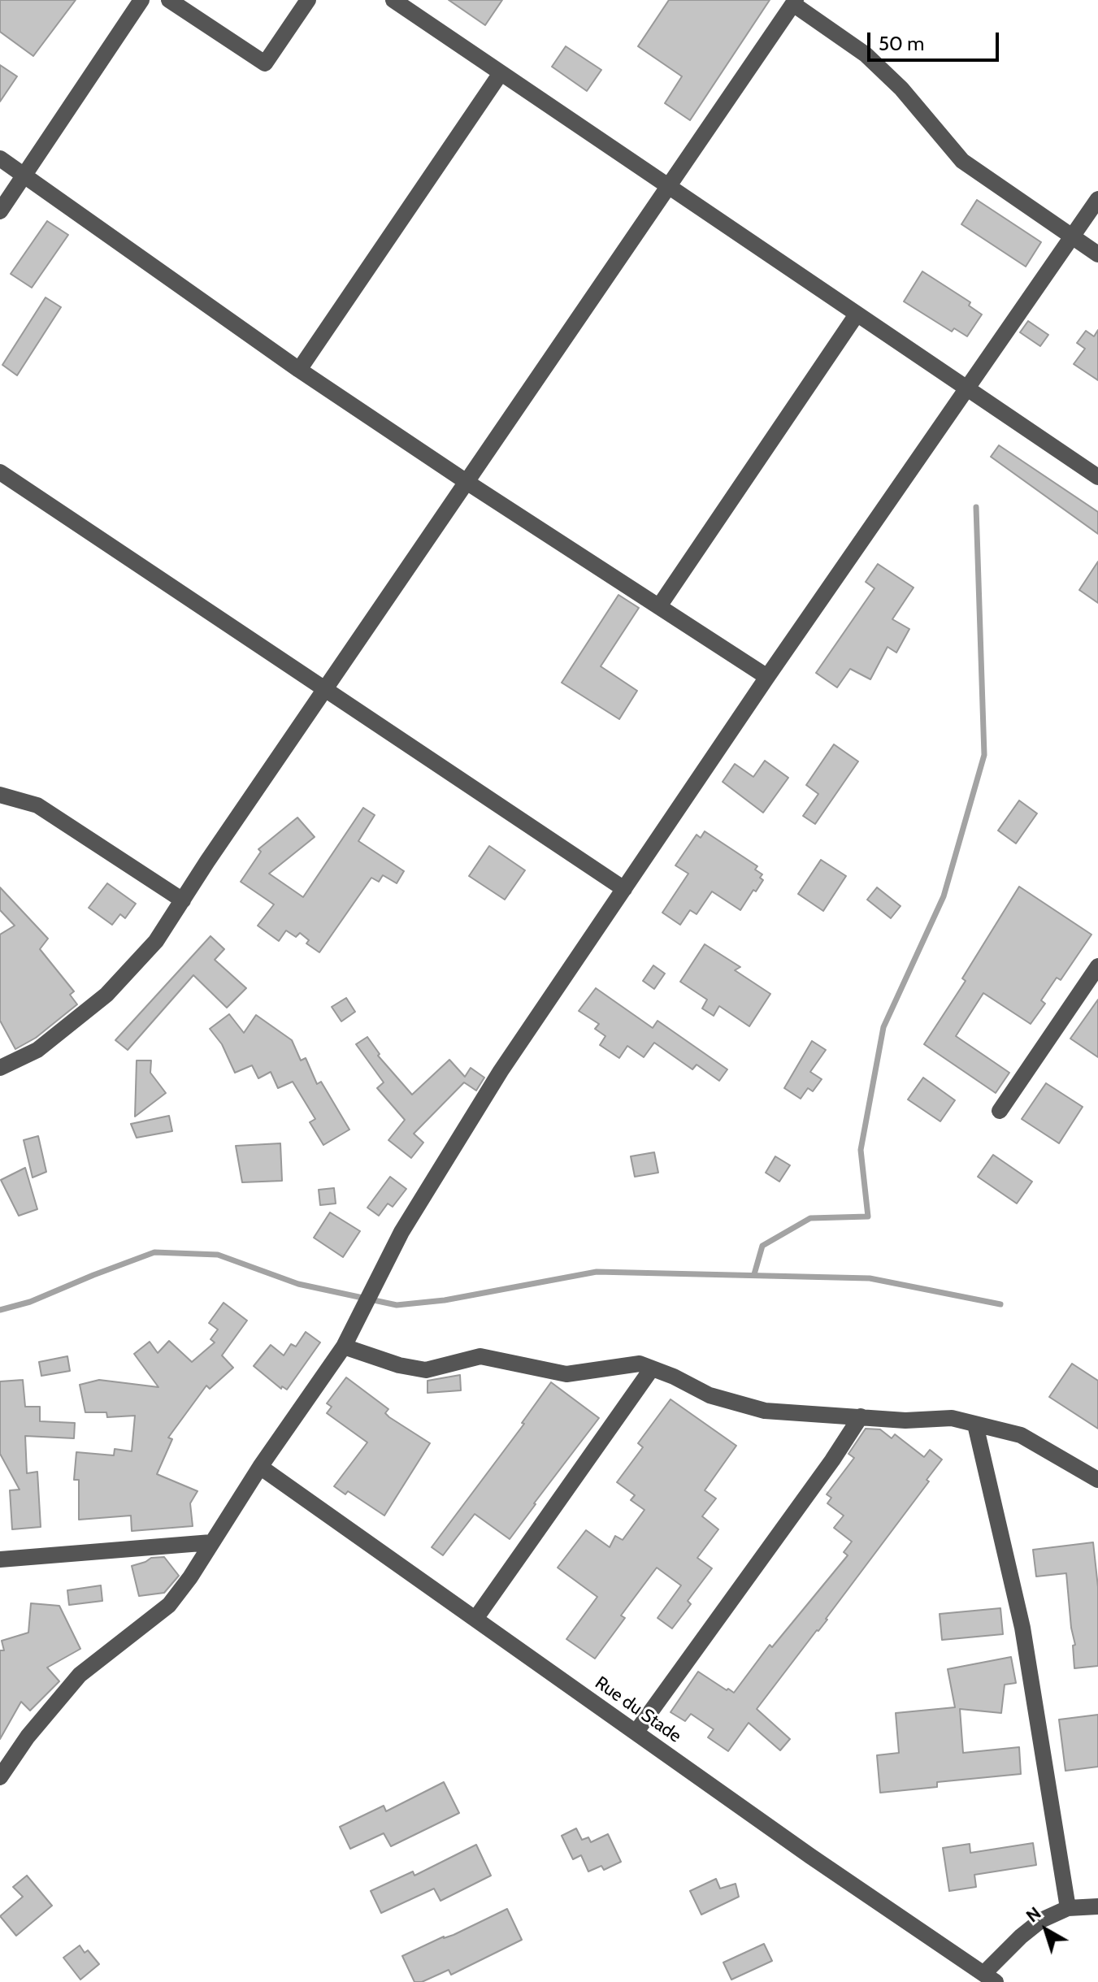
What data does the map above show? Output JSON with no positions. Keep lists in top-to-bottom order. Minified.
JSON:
{"streets":{"street":["Rue du Stade"]},"scale_bar":"50 m","north":"top left"}
